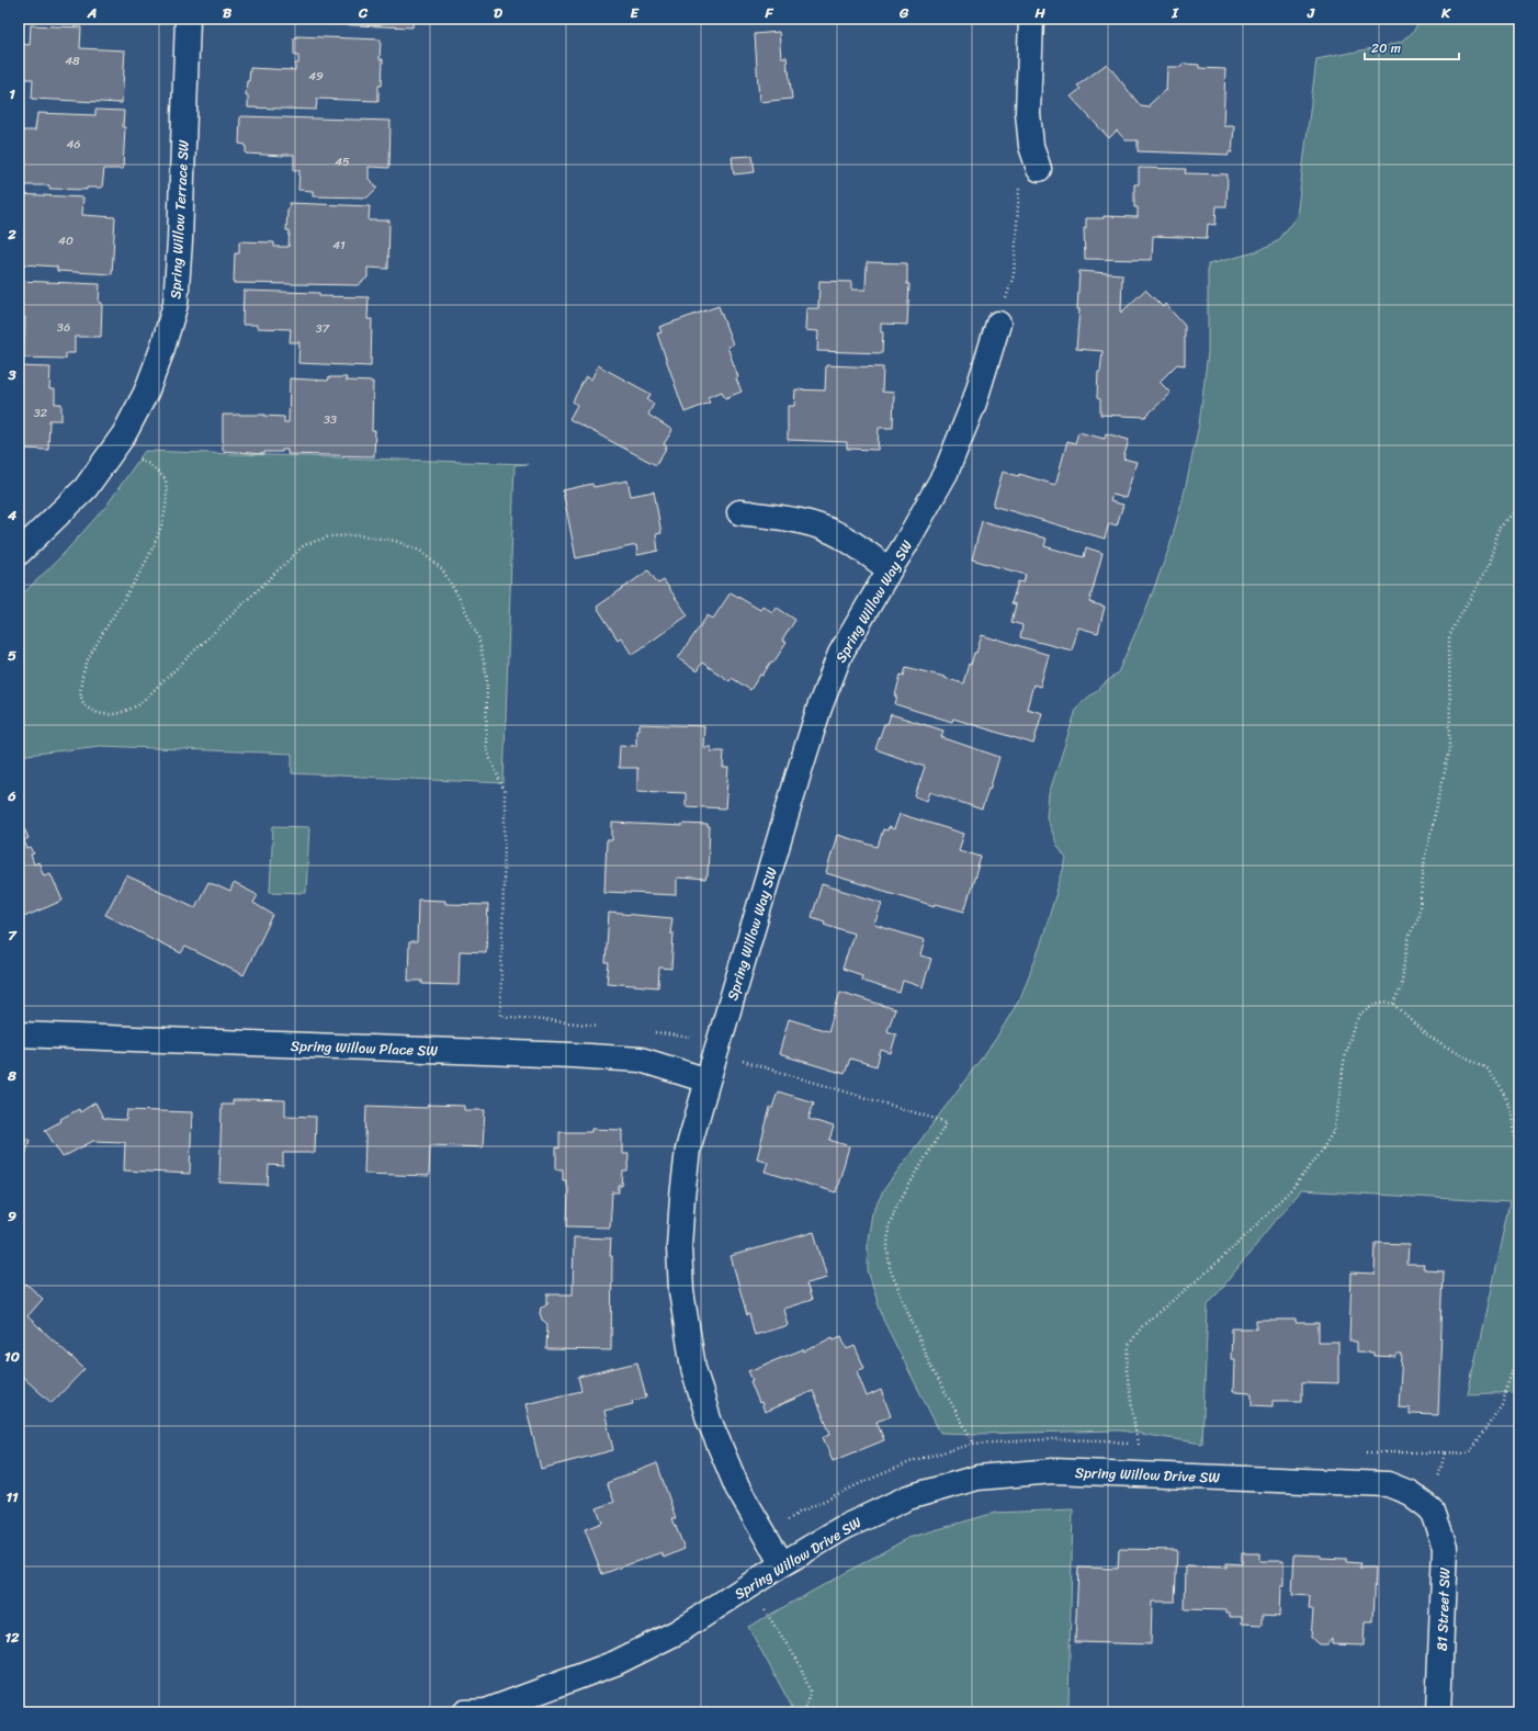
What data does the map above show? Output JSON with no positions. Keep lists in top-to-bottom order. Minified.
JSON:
{"streets":{"street":["Spring Willow Terrace SW","Spring Willow Way SW","Spring Willow Place SW","Spring Willow Drive SW","81 Street SW"]},"crossings":[["Spring Willow Way SW","Spring Willow Place SW"],["Spring Willow Way SW","Spring Willow Drive SW"],["Spring Willow Drive SW","81 Street SW"]],"house_numbers":["48","49","46","45","40","41","36","37","32","33"],"scale_bar":"20 m","grid":{"columns":["A","B","C","D","E","F","G","H","I","J","K"],"rows":["1","2","3","4","5","6","7","8","9","10","11","12"]}}
